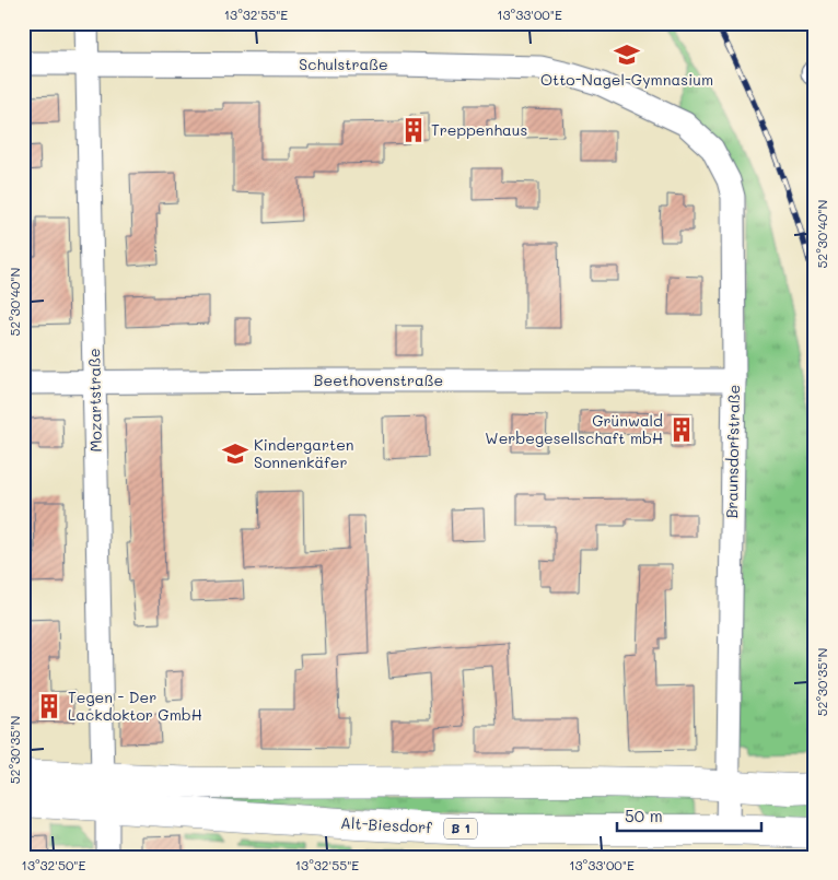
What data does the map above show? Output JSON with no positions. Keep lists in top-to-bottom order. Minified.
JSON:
{"streets":{"main road":["Alt-Biesdorf","B 1"],"street":["Schulstraße","Beethovenstraße","Mozartstraße","Braunsdorfstraße"]},"crossings":[["Schulstraße","Mozartstraße"],["Schulstraße","Braunsdorfstraße"],["Beethovenstraße","Mozartstraße"],["Beethovenstraße","Braunsdorfstraße"],["Braunsdorfstraße","Alt-Biesdorf"]],"places":{"school or university":["Otto-Nagel-Gymnasium","Kindergarten Sonnenkäfer"],"building":["Treppenhaus","Grünwald Werbegesellschaft mbH","Tegen - Der Lackdoktor GmbH"]},"scale_bar":"50 m","coordinates":["13°32'55\"E","13°33'00\"E","52°30'40\"N","52°30'35\"N","13°32'50\"E"]}
